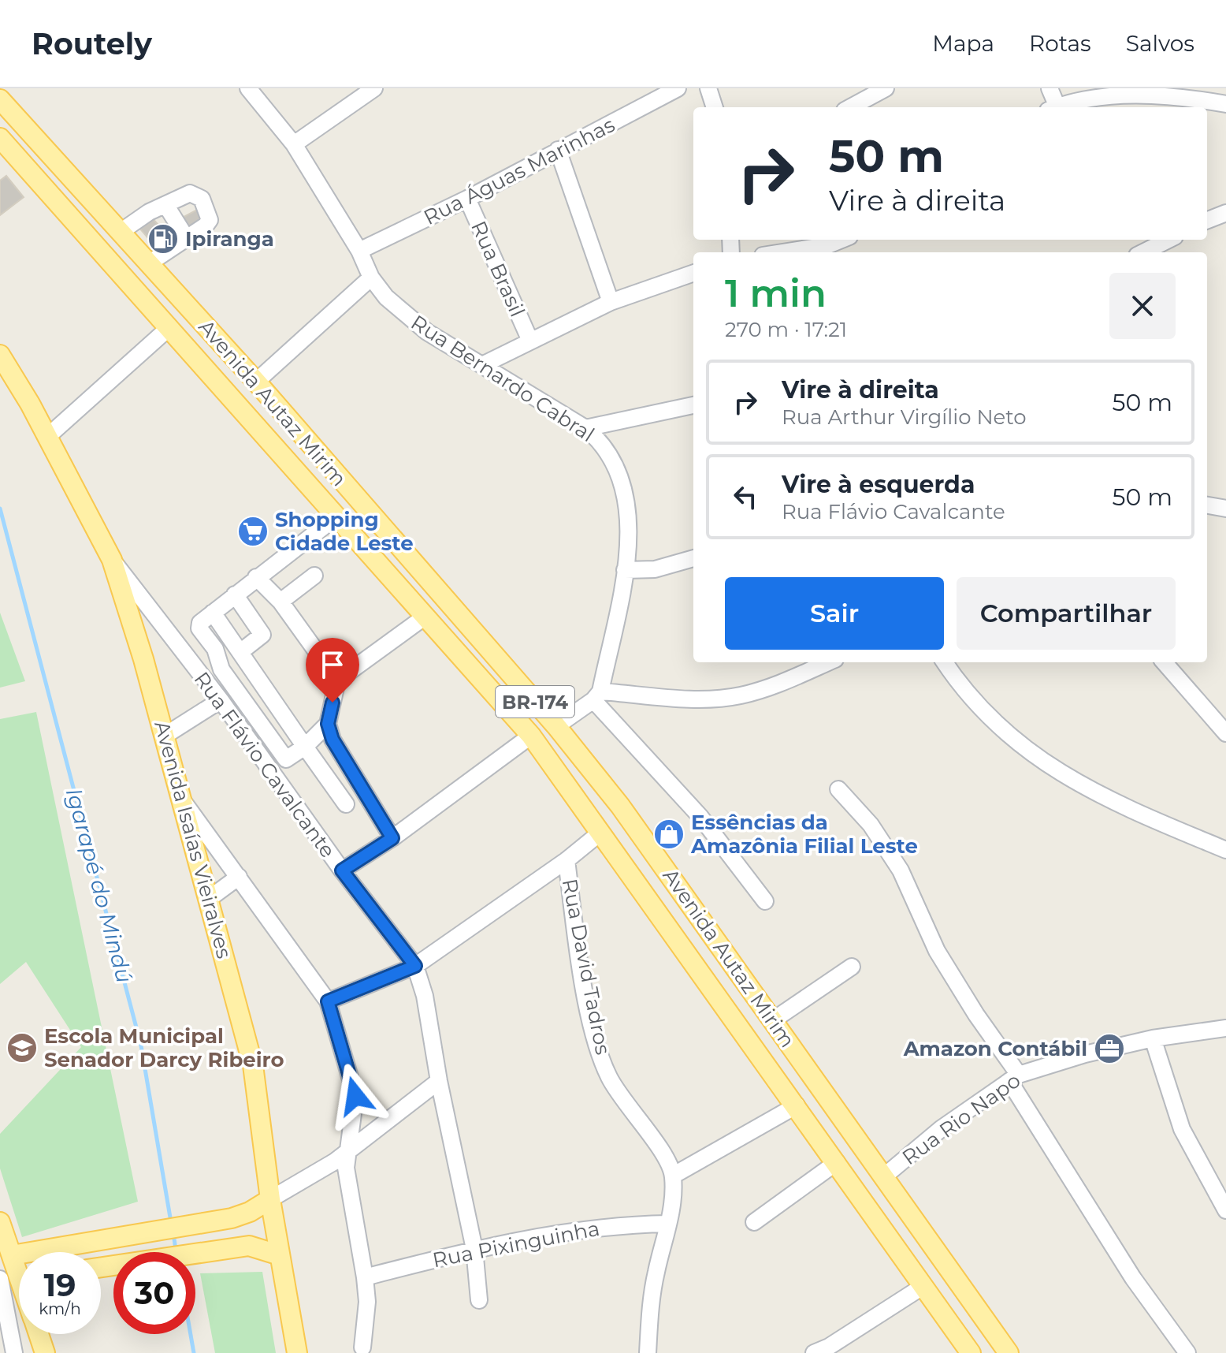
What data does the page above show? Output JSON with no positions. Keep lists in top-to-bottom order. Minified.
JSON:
{"streets":{"main road":["Avenida Autaz Mirim","BR-174","Avenida Isaías Vieiralves"],"street":["Rua Águas Marinhas","Rua Brasil","Rua Bernardo Cabral","Rua Flávio Cavalcante","Rua David Tadros","Rua Rio Napo","Rua Pixinguinha"]},"crossings":[["Rua Águas Marinhas","Rua Brasil"],["Rua Águas Marinhas","Rua Bernardo Cabral"],["Avenida Autaz Mirim","Rua Rio Napo"],["Rua Flávio Cavalcante","Avenida Isaías Vieiralves"],["Rua Flávio Cavalcante","Rua Pixinguinha"]],"water":["Igarapé do Mindú"],"places":{"fuel station":["Ipiranga"],"supermarket":["Shopping Cidade Leste"],"shop":["Essências da Amazônia Filial Leste"],"school or university":["Escola Municipal Senador Darcy Ribeiro"],"office":["Amazon Contábil"]},"page":{"header":"Routely","nav":["Mapa","Rotas","Salvos"],"turn":["50 m","Vire à direita"],"heading":["1 min","270 m · 17:21"],"list":[{"name":"Vire à direita","note":"Rua Arthur Virgílio Neto","value":"50 m"},{"name":"Vire à esquerda","note":"Rua Flávio Cavalcante","value":"50 m"}],"buttons":["Sair","Compartilhar"],"speed":"19 km/h","limit":"30"}}
